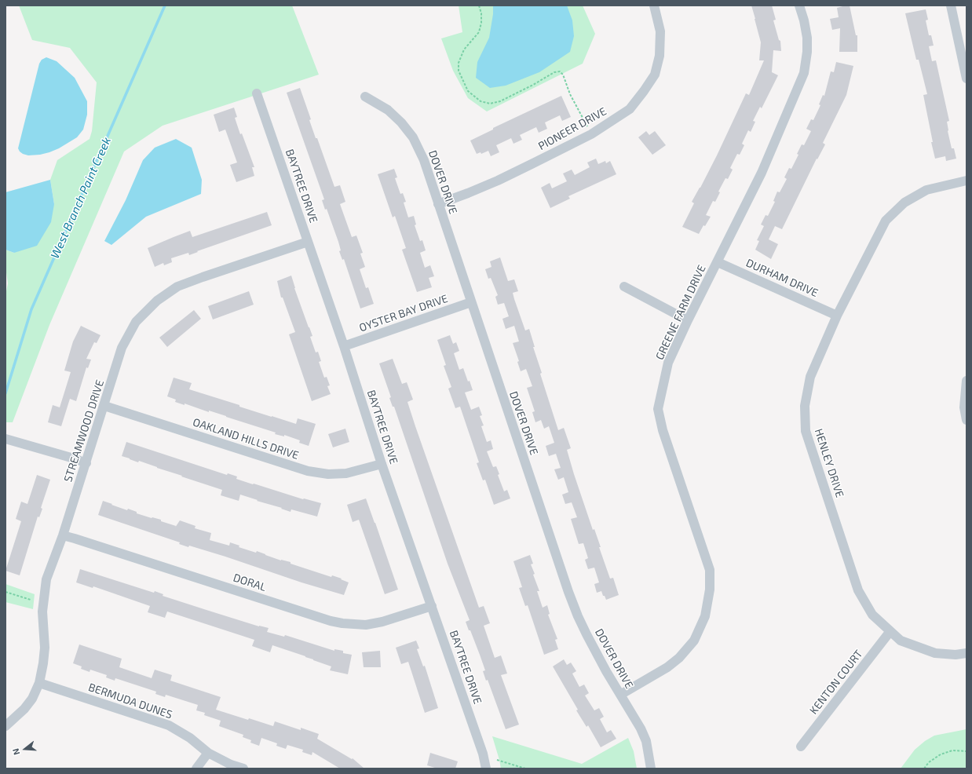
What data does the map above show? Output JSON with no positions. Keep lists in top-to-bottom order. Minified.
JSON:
{"streets":{"street":["PIONEER DRIVE","DOVER DRIVE","BAYTREE DRIVE","DURHAM DRIVE","GREENE FARM DRIVE","OYSTER BAY DRIVE","STREAMWOOD DRIVE","OAKLAND HILLS DRIVE","HENLEY DRIVE","DORAL","KENTON COURT","BERMUDA DUNES"]},"crossings":[["PIONEER DRIVE","DOVER DRIVE"],["DOVER DRIVE","GREENE FARM DRIVE"],["DOVER DRIVE","OYSTER BAY DRIVE"],["BAYTREE DRIVE","OYSTER BAY DRIVE"],["BAYTREE DRIVE","STREAMWOOD DRIVE"],["BAYTREE DRIVE","OAKLAND HILLS DRIVE"],["BAYTREE DRIVE","DORAL"],["DURHAM DRIVE","GREENE FARM DRIVE"],["DURHAM DRIVE","HENLEY DRIVE"],["STREAMWOOD DRIVE","OAKLAND HILLS DRIVE"],["STREAMWOOD DRIVE","DORAL"],["STREAMWOOD DRIVE","BERMUDA DUNES"],["HENLEY DRIVE","KENTON COURT"]],"water":["West Branch Paint Creek"],"north":"left"}
